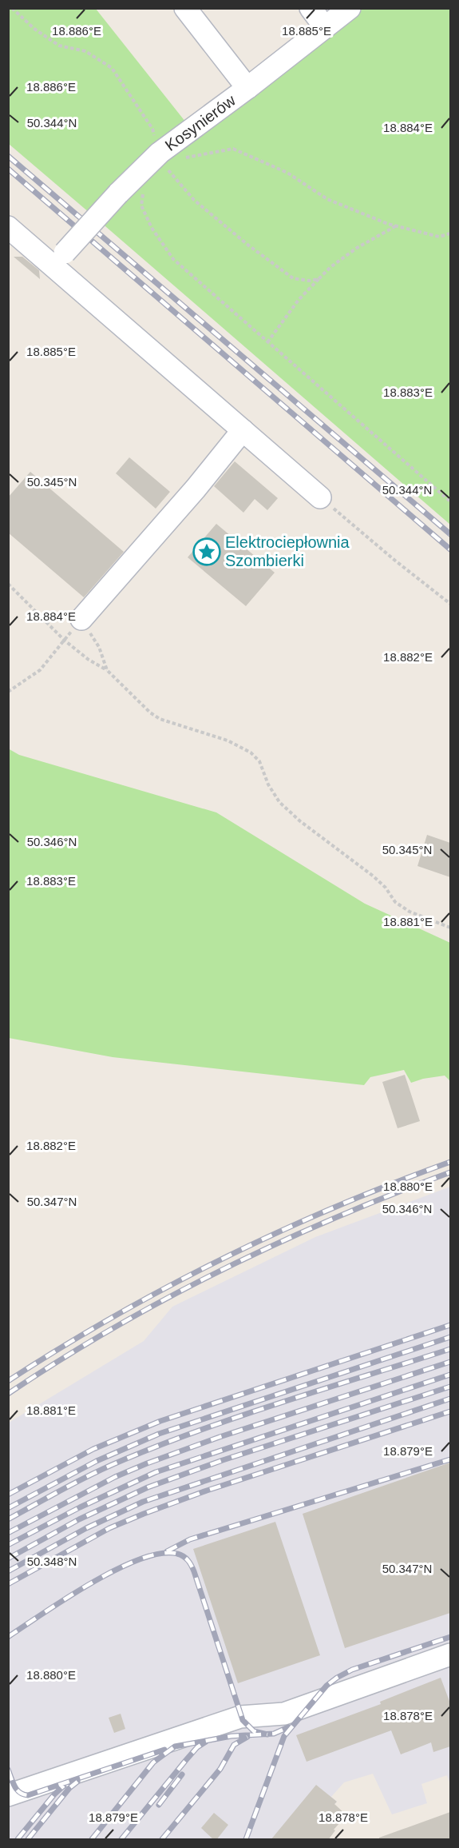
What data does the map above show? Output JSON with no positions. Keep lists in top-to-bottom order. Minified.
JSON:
{"streets":{"street":["Kosynierów"]},"places":{"place":["Elektrociepłownia Szombierki"]},"coordinates":["18.886°E","18.885°E","50.344°N","18.884°E","18.883°E","50.345°N","18.882°E","50.346°N","18.881°E","18.880°E","50.347°N","18.879°E","50.348°N","18.878°E"]}
